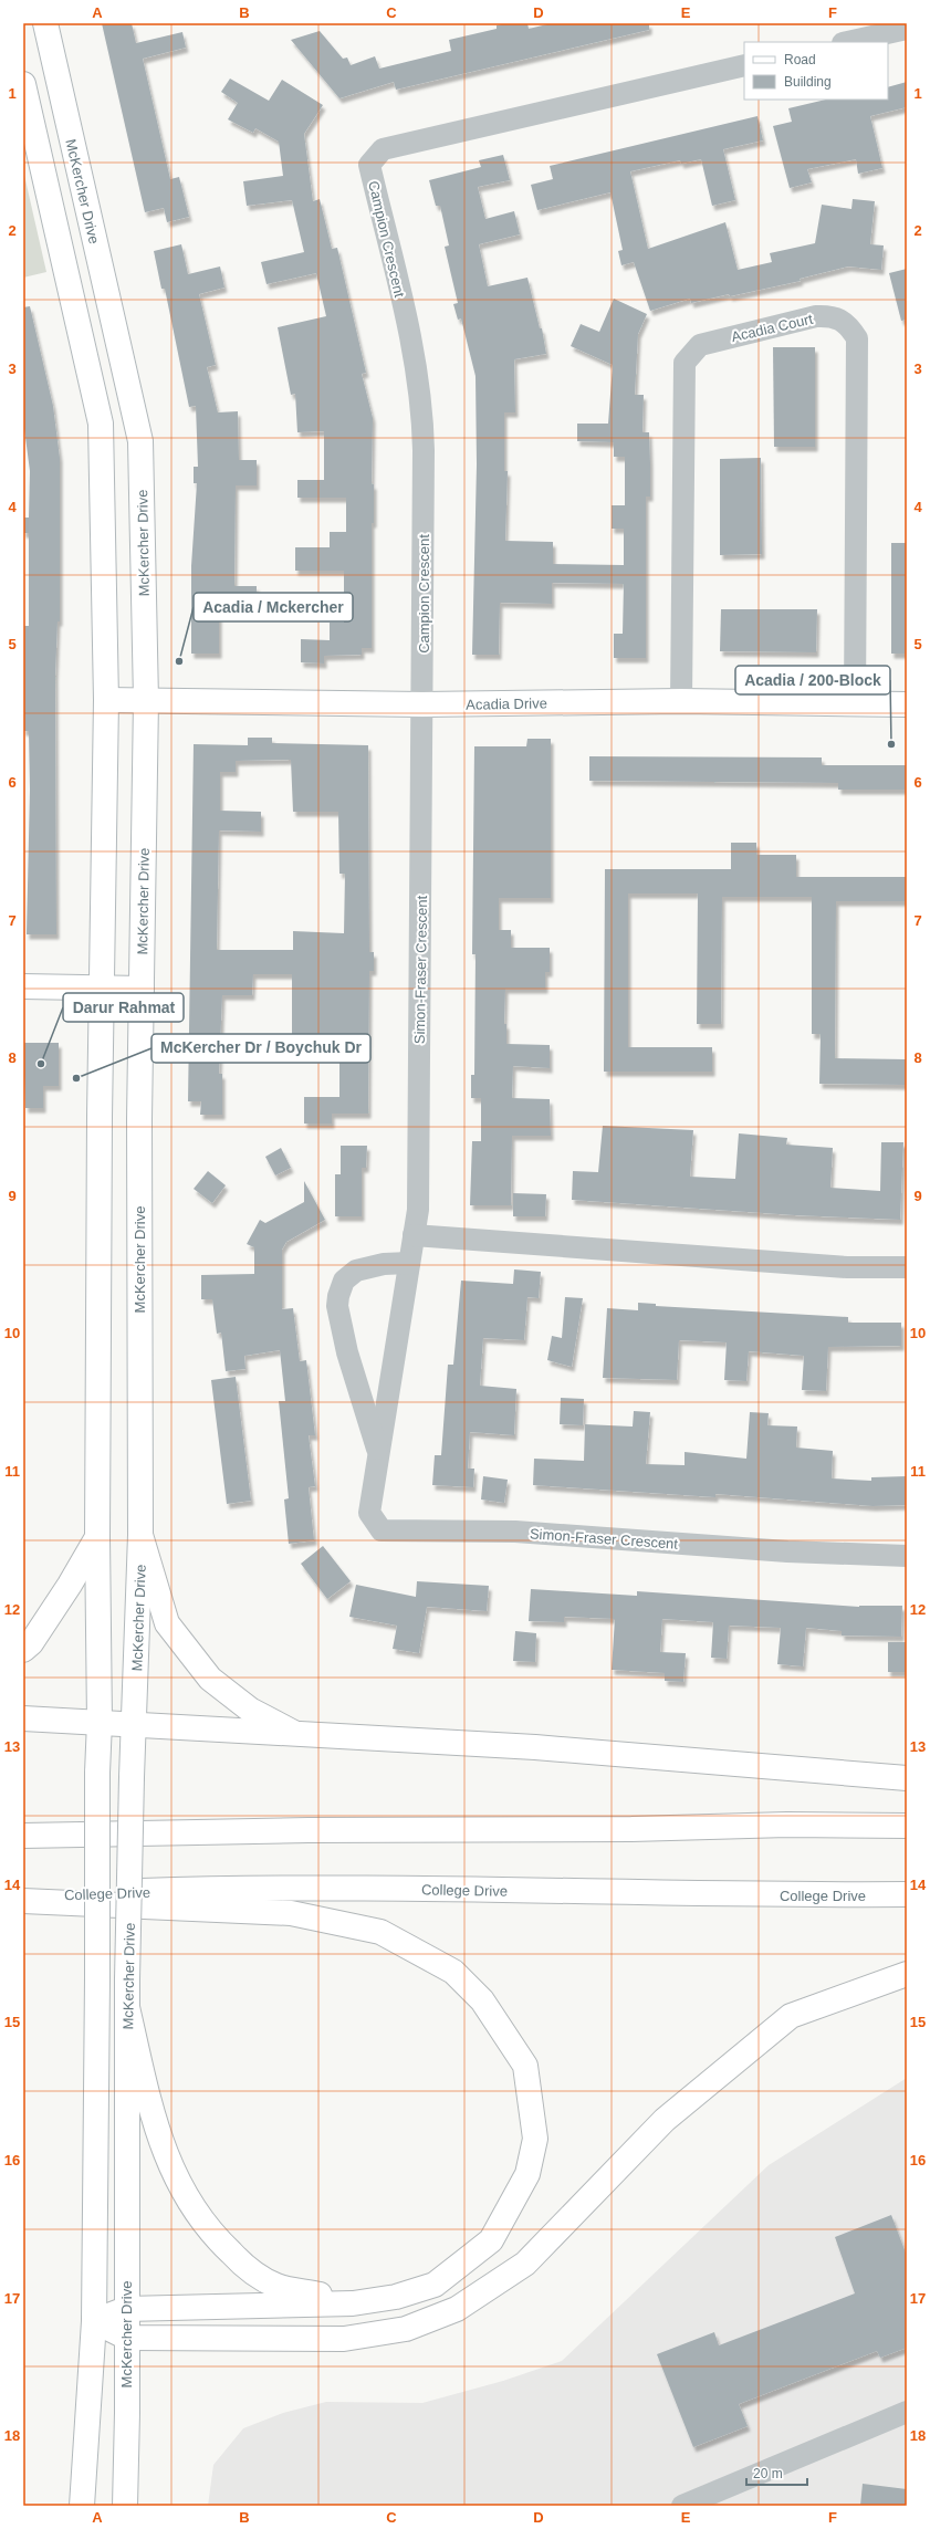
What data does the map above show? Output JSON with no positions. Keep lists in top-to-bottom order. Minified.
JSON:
{"streets":{"main road":["McKercher Drive","Acadia Drive","College Drive"],"street":["Campion Crescent","Acadia Court","Simon-Fraser Crescent"]},"crossings":[["McKercher Drive","Acadia Drive"],["Campion Crescent","Acadia Drive"],["Campion Crescent","Simon-Fraser Crescent"],["Acadia Court","Acadia Drive"],["Acadia Drive","Simon-Fraser Crescent"]],"places":["Acadia / Mckercher","Acadia / 200-Block","Darur Rahmat","McKercher Dr / Boychuk Dr"],"legend":["Road","Building"],"scale_bar":"20 m","grid":{"columns":["A","B","C","D","E","F"],"rows":["1","2","3","4","5","6","7","8","9","10","11","12","13","14","15","16","17","18"]}}
